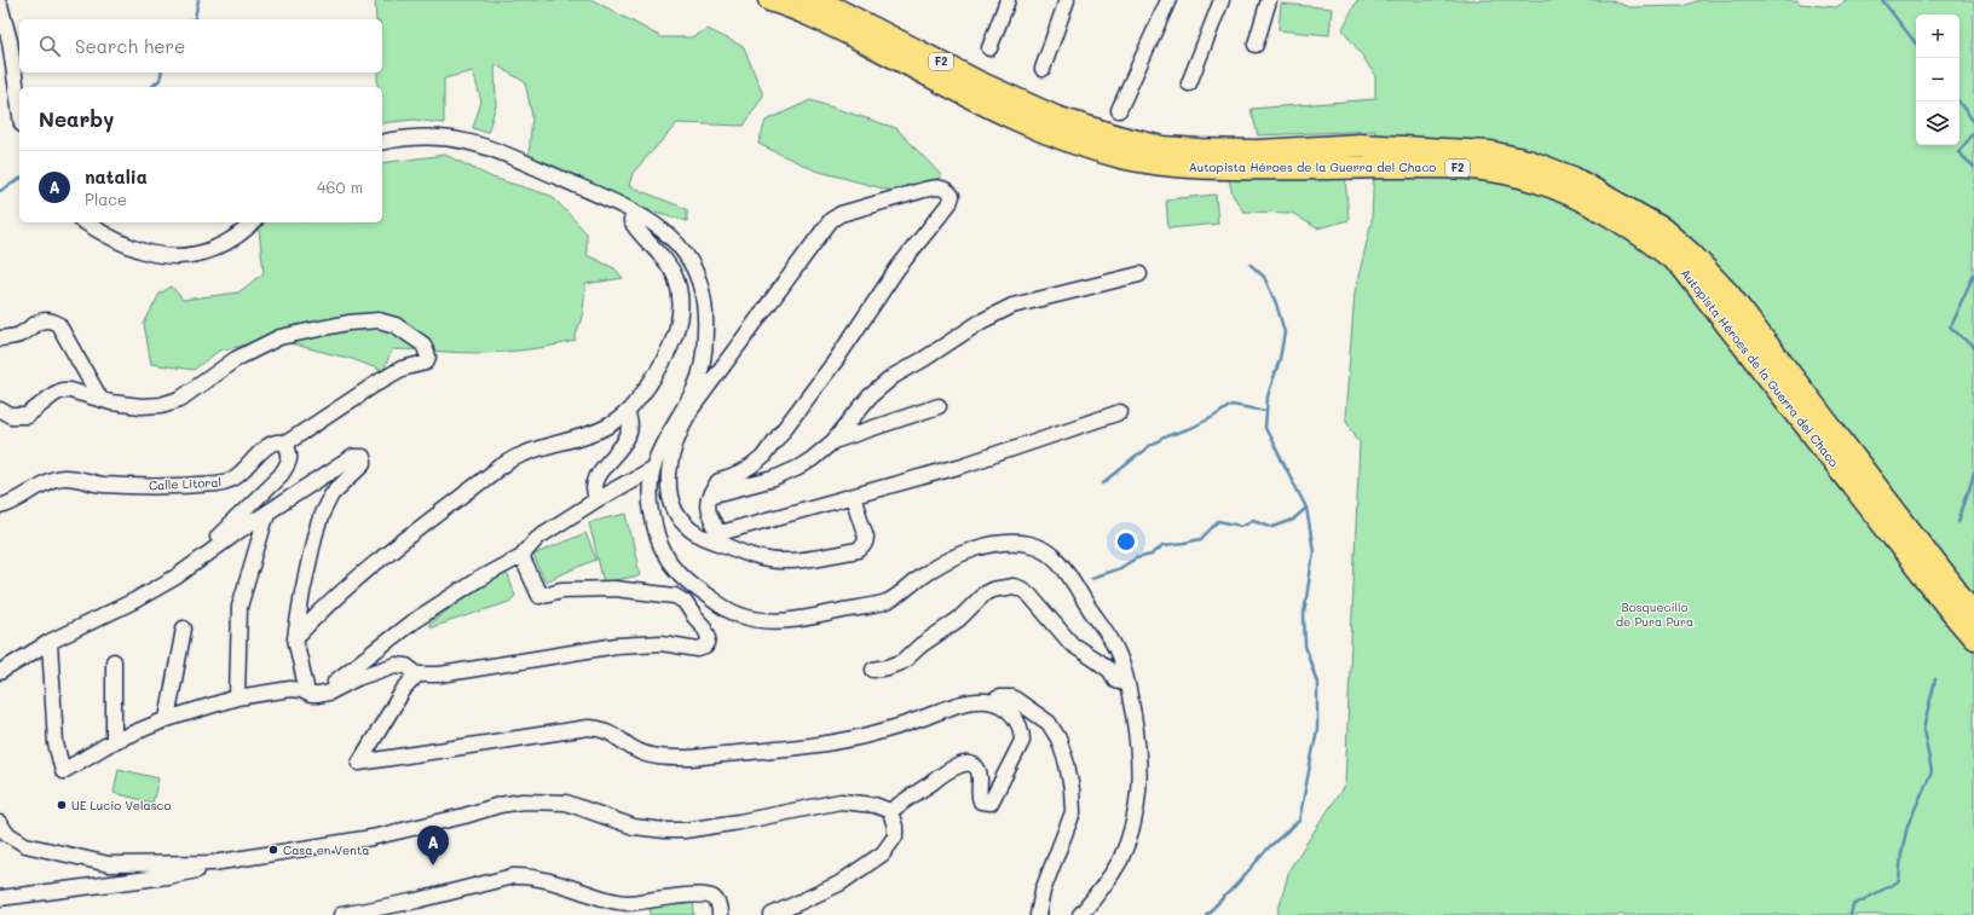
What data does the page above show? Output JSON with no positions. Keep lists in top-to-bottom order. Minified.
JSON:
{"streets":{"highway":["F2","Autopista Héroes de la Guerra del Chaco"],"street":["Calle Litoral"]},"parks":["Bosquecillo de Pura Pura"],"places":["UE Lucio Velasco","Casa en Venta"],"page":{"map_buttons":["+","−"],"search":"Search here","heading":"Nearby","list":[{"mark":"A","name":"natalia","note":"Place","value":"460 m"}],"pins":"A"}}
